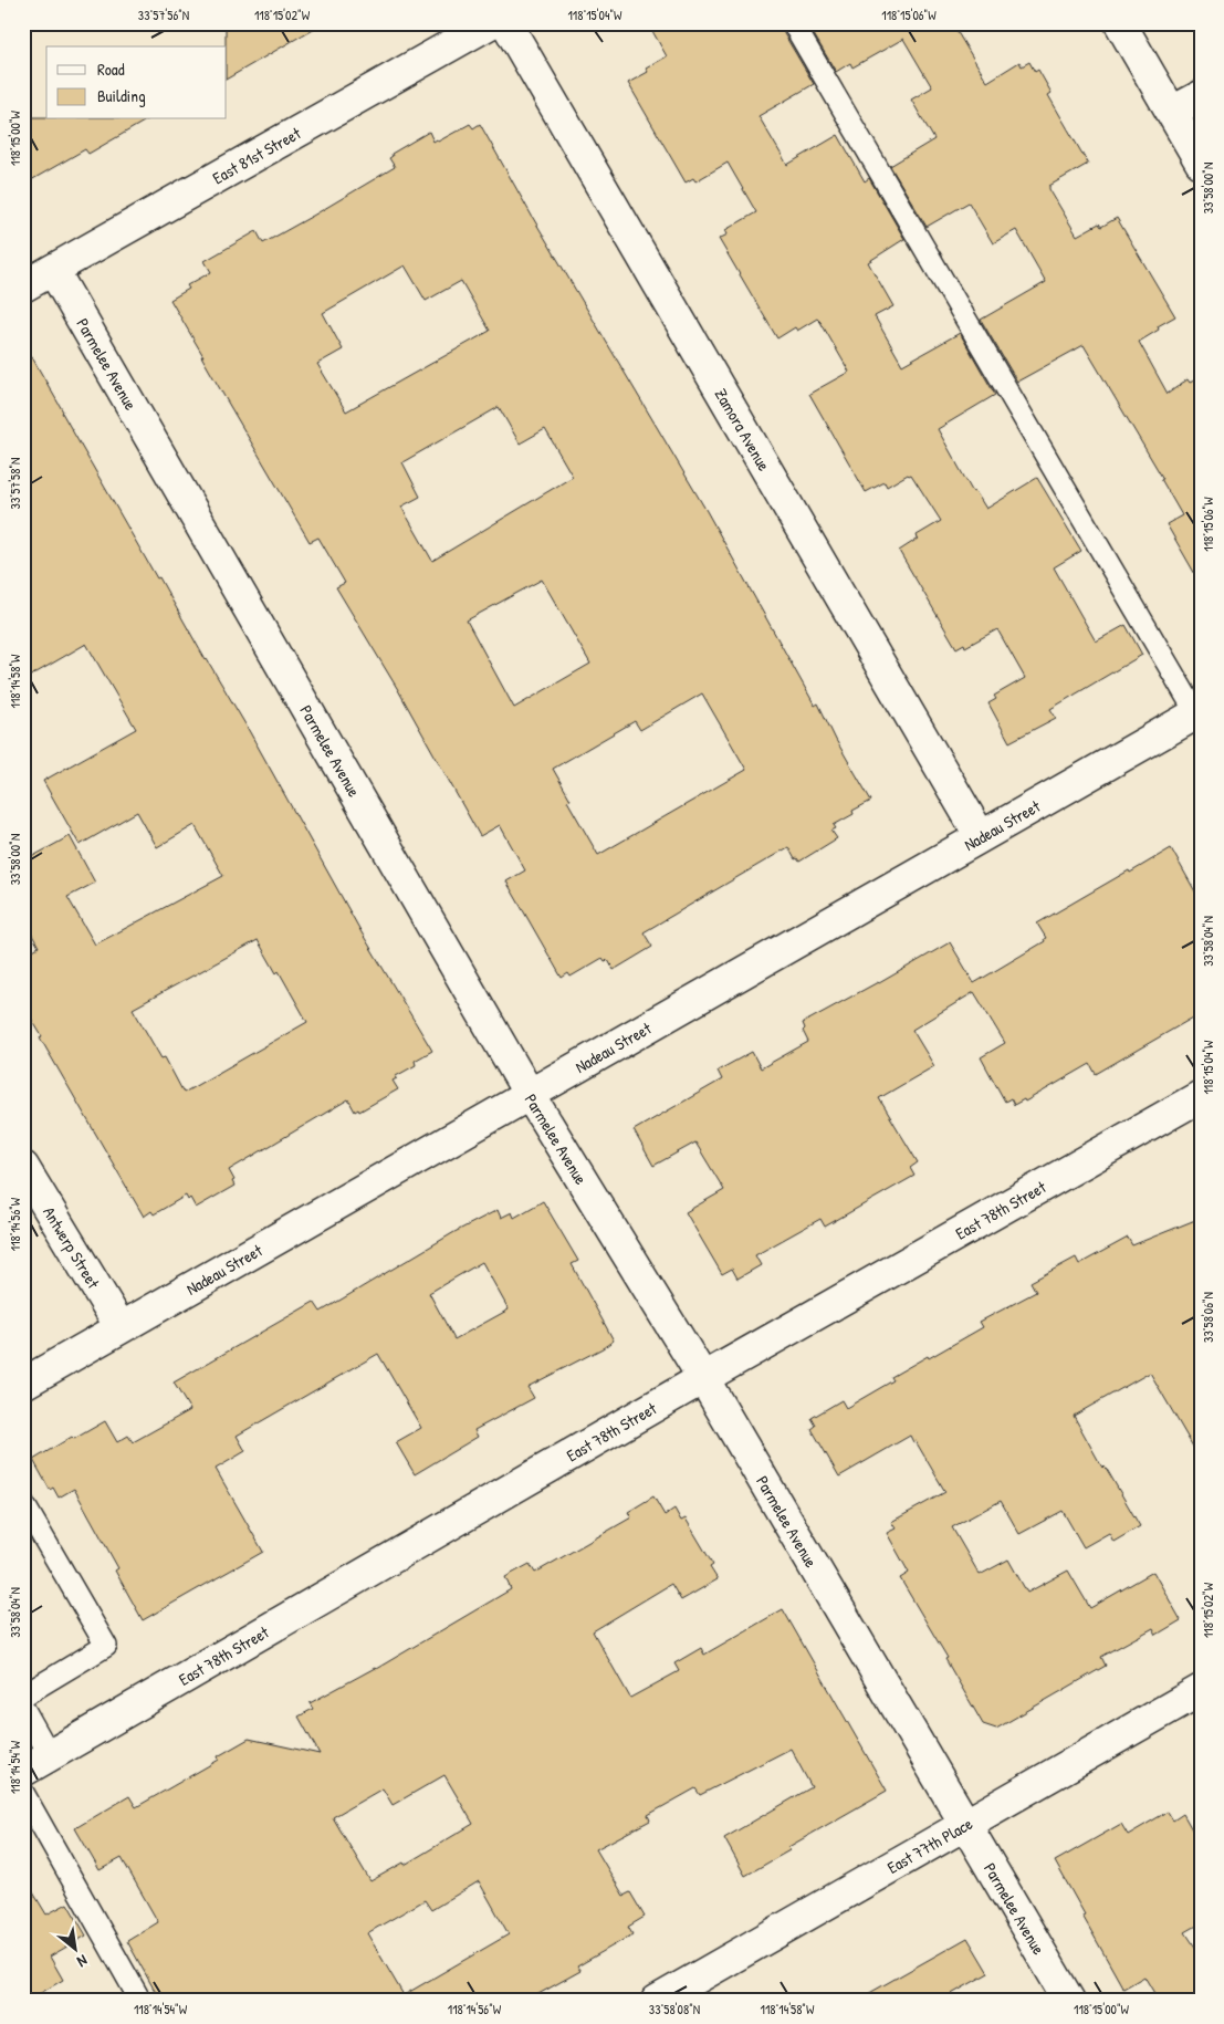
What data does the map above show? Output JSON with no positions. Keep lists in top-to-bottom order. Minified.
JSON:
{"streets":{"street":["East 81st Street","Parmelee Avenue","Zamora Avenue","Nadeau Street","East 78th Street","Antwerp Street","East 77th Place"]},"crossings":[["East 81st Street","Parmelee Avenue"],["Parmelee Avenue","Nadeau Street"],["Parmelee Avenue","East 78th Street"],["Parmelee Avenue","East 77th Place"],["Zamora Avenue","Nadeau Street"],["Nadeau Street","Antwerp Street"]],"legend":["Road","Building"],"north":"bottom right","coordinates":["33°57'56\"N","118°15'02\"W","118°15'04\"W","118°15'06\"W","118°15'00\"W","33°58'00\"N","33°57'58\"N","118°14'58\"W","33°58'04\"N","118°14'56\"W","33°58'06\"N","118°14'54\"W","33°58'08\"N"]}
